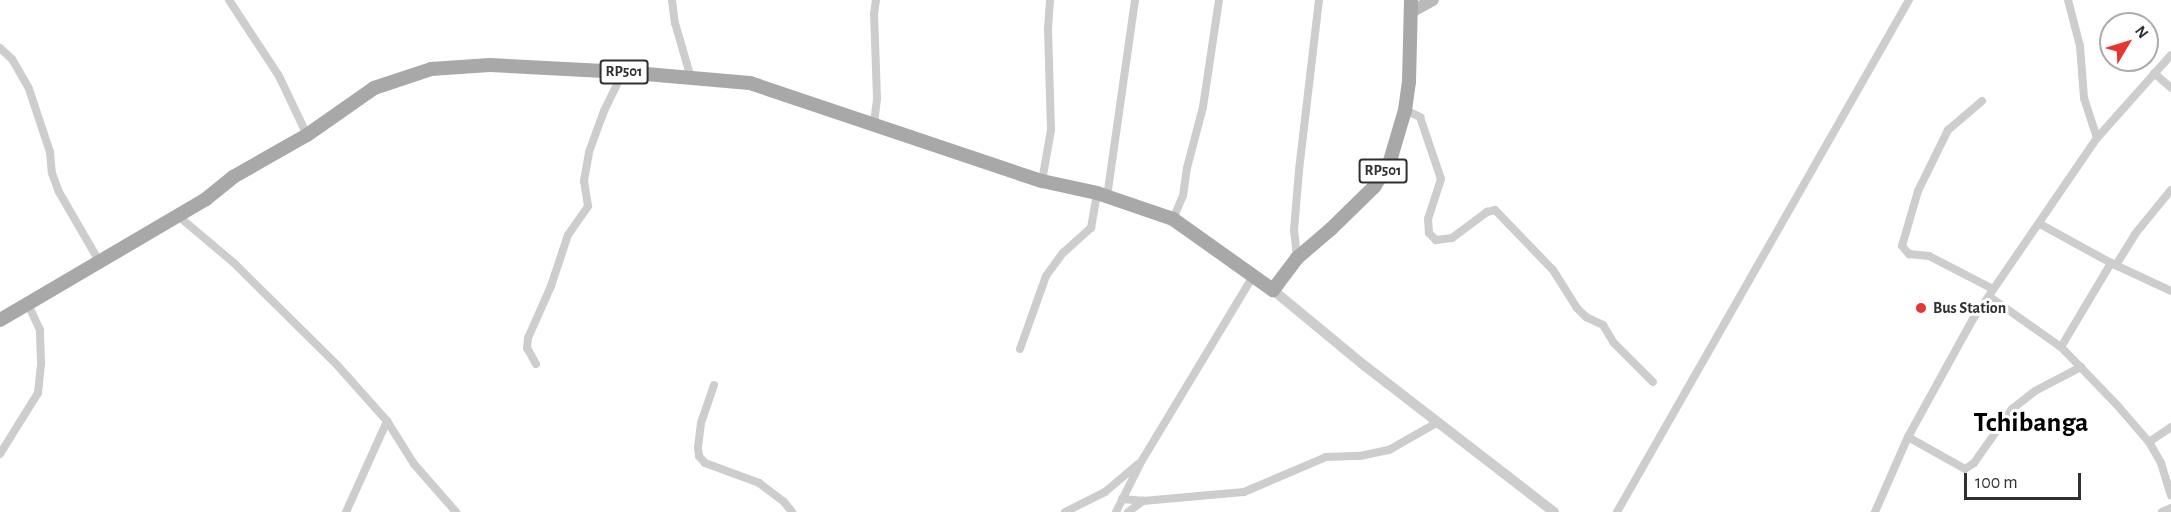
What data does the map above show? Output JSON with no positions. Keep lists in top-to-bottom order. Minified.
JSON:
{"streets":{"main road":["RP501"]},"districts":["Tchibanga"],"places":["Bus Station"],"scale_bar":"100 m","north":"top right"}
